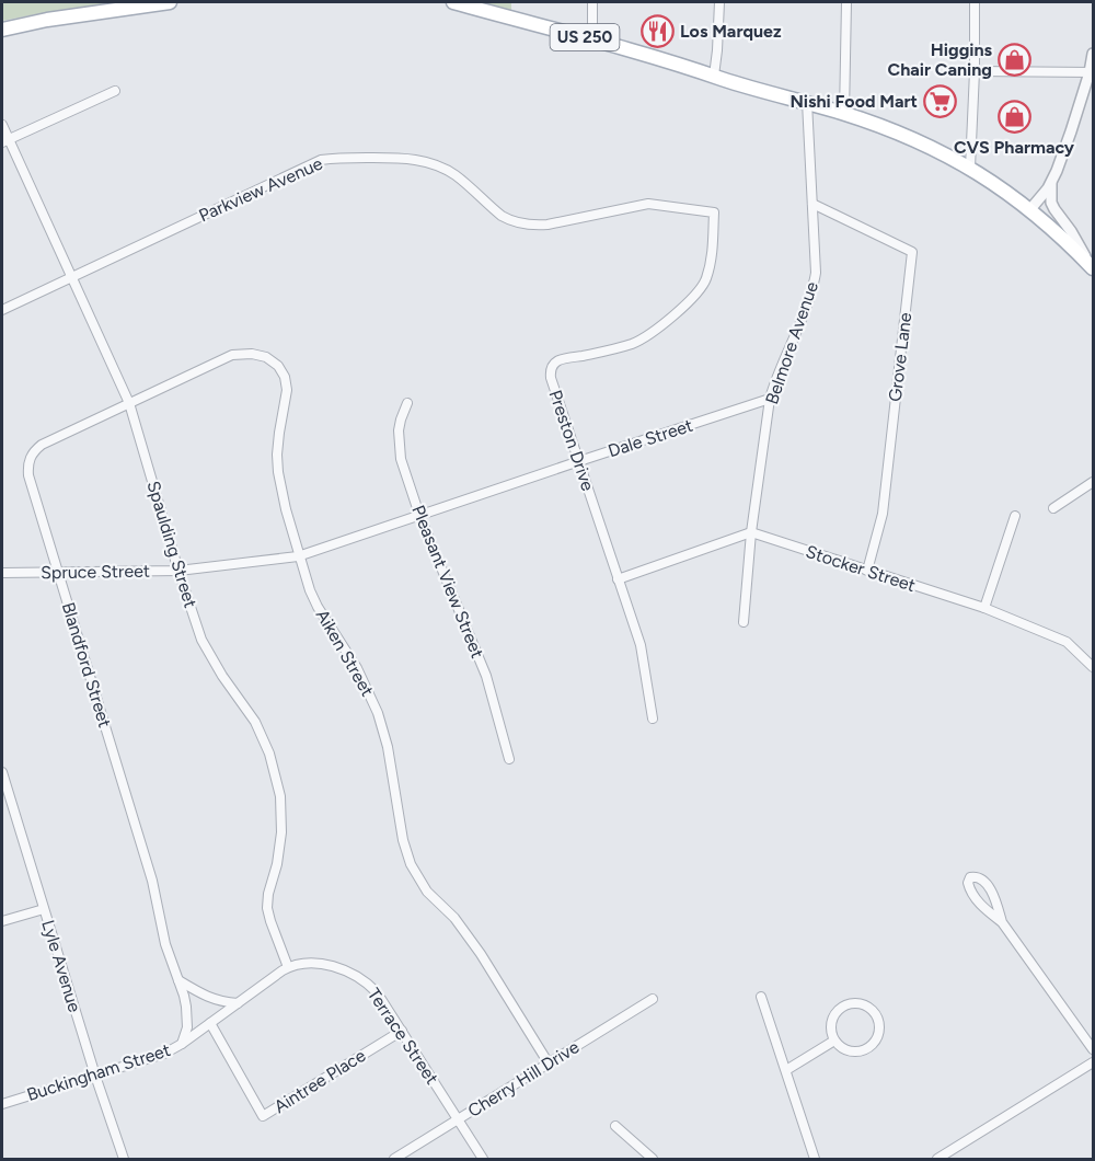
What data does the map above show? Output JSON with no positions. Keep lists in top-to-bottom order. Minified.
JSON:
{"streets":{"main road":["US 250"],"street":["Parkview Avenue","Belmore Avenue","Grove Lane","Dale Street","Preston Drive","Spaulding Street","Stocker Street","Spruce Street","Pleasant View Street","Aiken Street","Blandford Street","Lyle Avenue","Terrace Street","Buckingham Street","Cherry Hill Drive","Aintree Place"]},"crossings":[["US 250","Belmore Avenue"],["Parkview Avenue","Preston Drive"],["Parkview Avenue","Spaulding Street"],["Belmore Avenue","Grove Lane"],["Belmore Avenue","Dale Street"],["Belmore Avenue","Stocker Street"],["Grove Lane","Stocker Street"],["Dale Street","Preston Drive"],["Dale Street","Spruce Street"],["Dale Street","Pleasant View Street"],["Spaulding Street","Spruce Street"],["Spaulding Street","Aiken Street"],["Spaulding Street","Blandford Street"],["Spaulding Street","Terrace Street"],["Spaulding Street","Buckingham Street"],["Spruce Street","Pleasant View Street"],["Spruce Street","Aiken Street"],["Spruce Street","Blandford Street"],["Aiken Street","Blandford Street"],["Aiken Street","Cherry Hill Drive"],["Blandford Street","Buckingham Street"],["Lyle Avenue","Buckingham Street"],["Terrace Street","Buckingham Street"],["Terrace Street","Cherry Hill Drive"],["Terrace Street","Aintree Place"],["Buckingham Street","Aintree Place"]],"places":{"restaurant":["Los Marquez"],"shop":["Higgins Chair Caning","CVS Pharmacy"],"supermarket":["Nishi Food Mart"]}}
